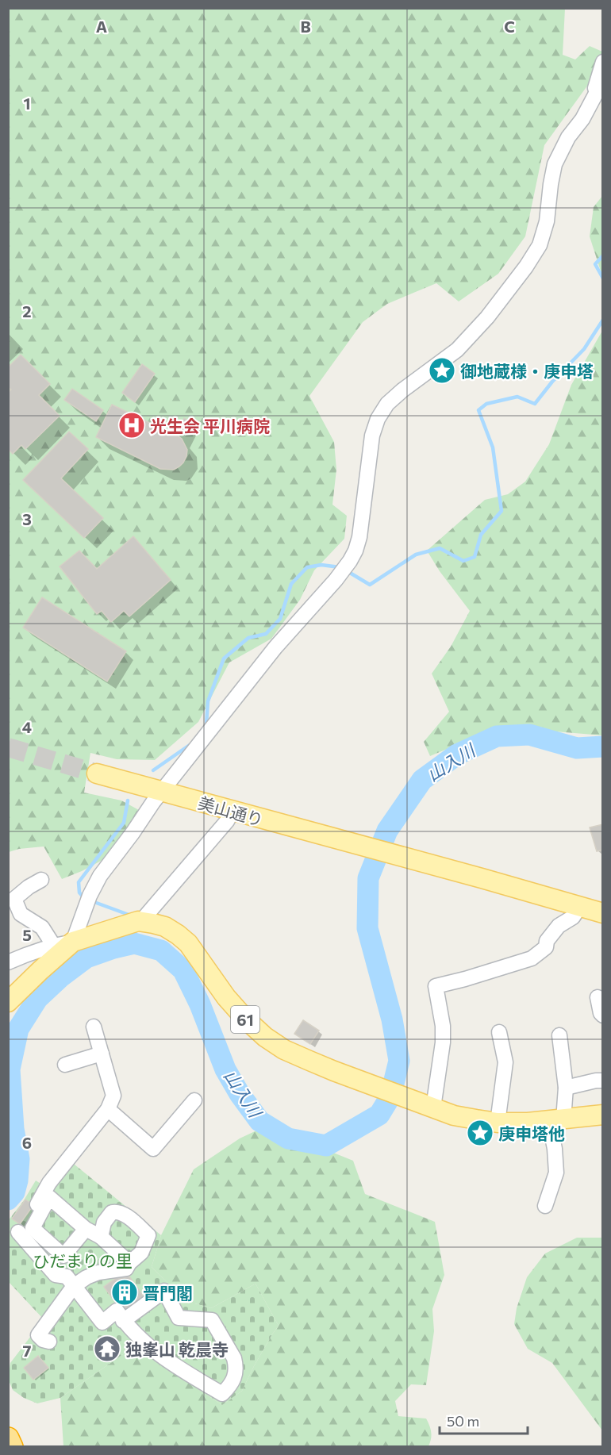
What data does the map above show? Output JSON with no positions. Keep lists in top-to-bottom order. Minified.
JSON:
{"streets":{"main road":["美山通り","61"]},"water":["山入川"],"parks":["ひだまりの里"],"places":{"place":["御地蔵様・庚申塔","庚申塔他"],"hospital":["光生会 平川病院"],"building":["晋門閣"],"temple":["独峯山 乾晨寺"]},"scale_bar":"50 m","grid":{"columns":["A","B","C"],"rows":["1","2","3","4","5","6","7"]}}
